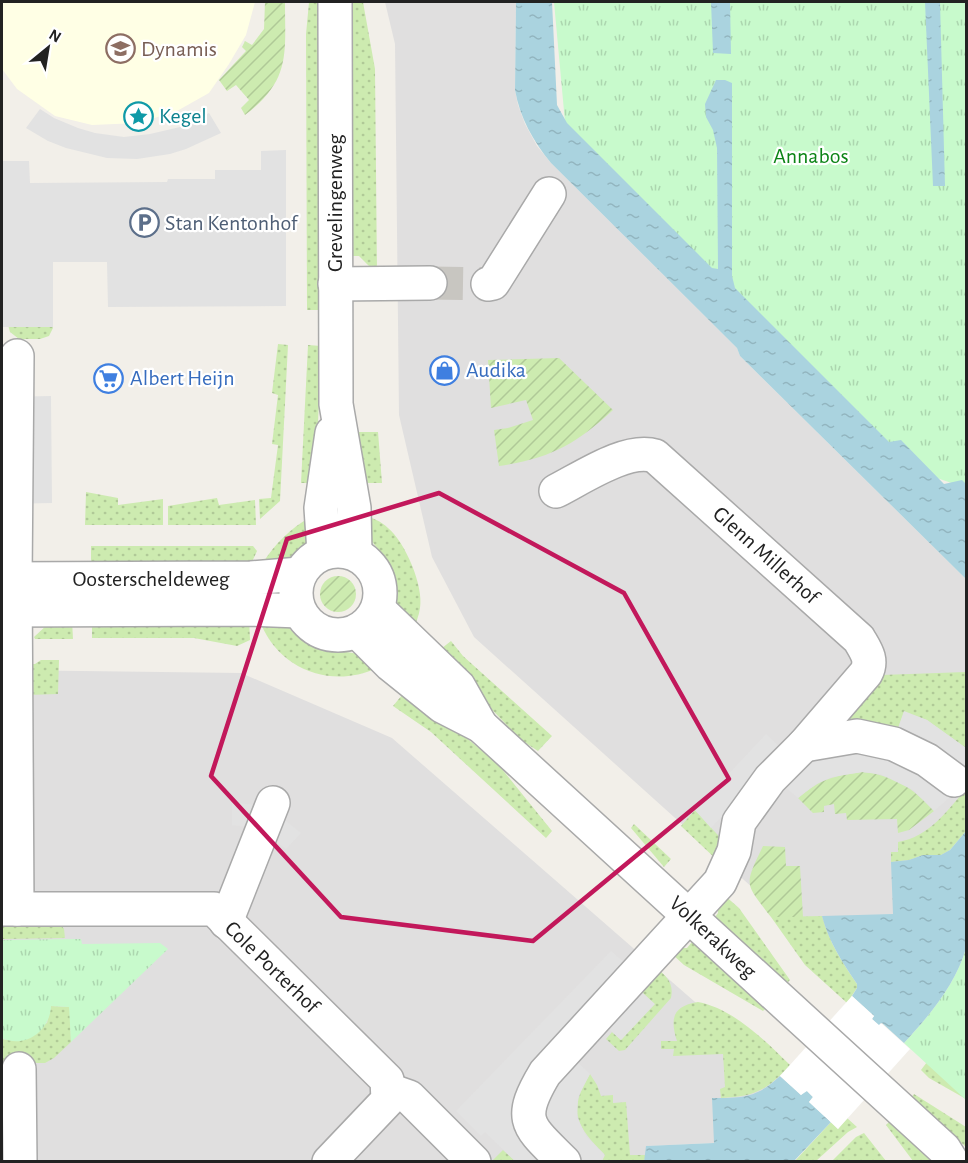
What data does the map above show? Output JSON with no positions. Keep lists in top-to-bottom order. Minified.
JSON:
{"streets":{"street":["Grevelingenweg","Glenn Millerhof","Oosterscheldeweg","Volkerakweg","Cole Porterhof"]},"crossings":[["Grevelingenweg","Oosterscheldeweg"],["Grevelingenweg","Volkerakweg"],["Glenn Millerhof","Volkerakweg"],["Oosterscheldeweg","Volkerakweg"],["Oosterscheldeweg","Cole Porterhof"]],"parks":["Annabos"],"places":{"school or university":["Dynamis"],"place":["Kegel"],"parking":["Stan Kentonhof"],"shop":["Audika"],"supermarket":["Albert Heijn"]},"north":"top right"}
